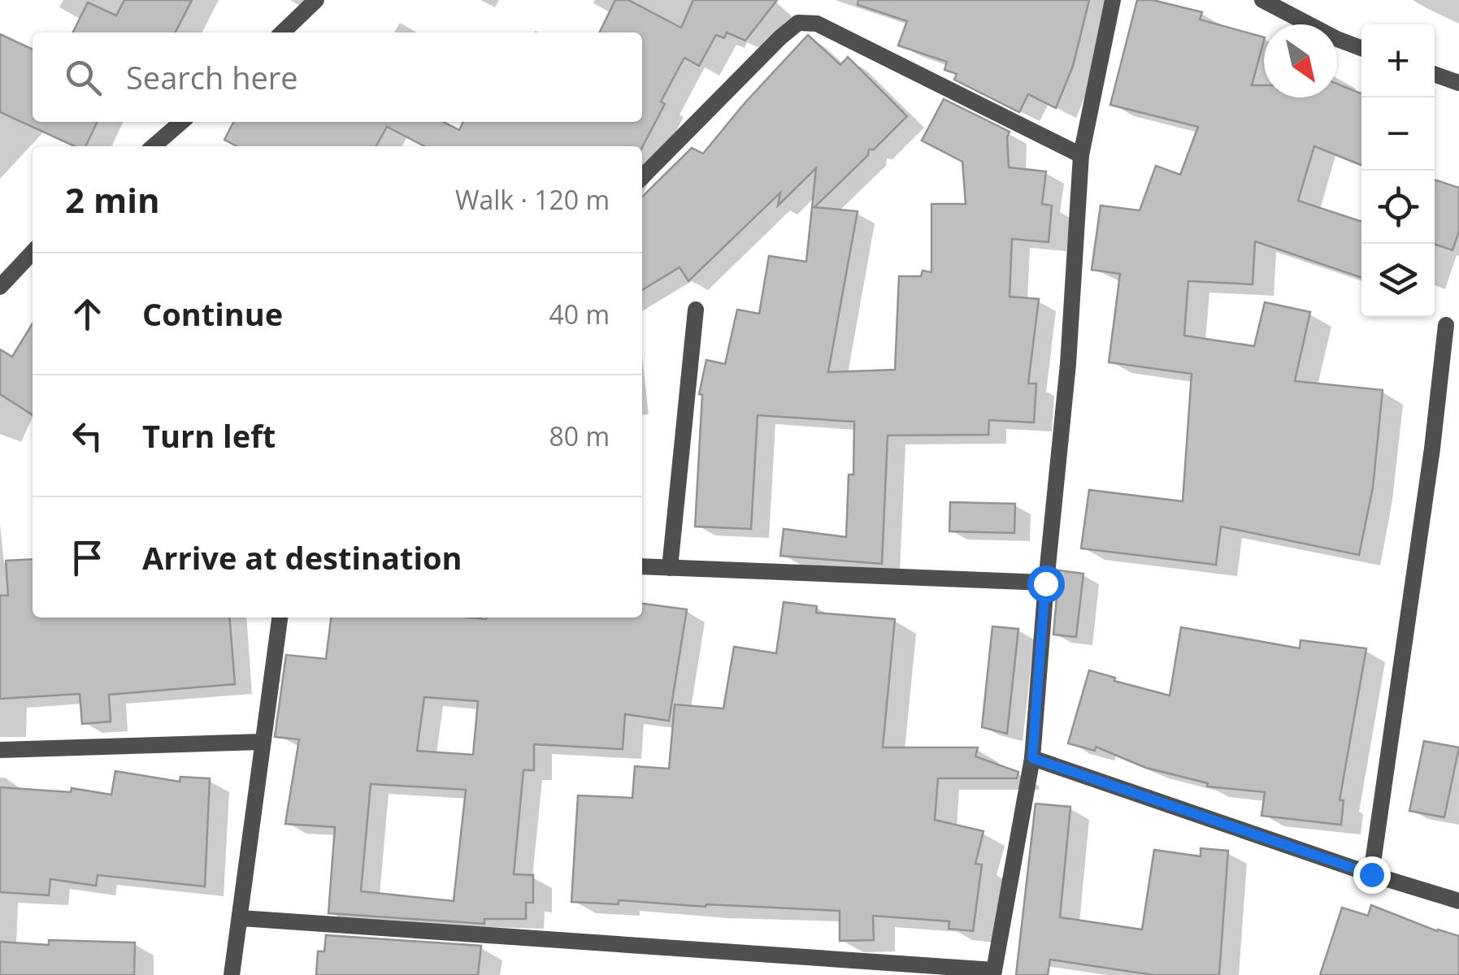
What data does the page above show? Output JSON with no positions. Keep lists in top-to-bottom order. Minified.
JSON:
{"north":"bottom right","page":{"map_buttons":["+","−"],"search":"Search here","heading":["2 min","Walk · 120 m"],"list":[["Continue","40 m"],["Turn left","80 m"],"Arrive at destination"]}}
